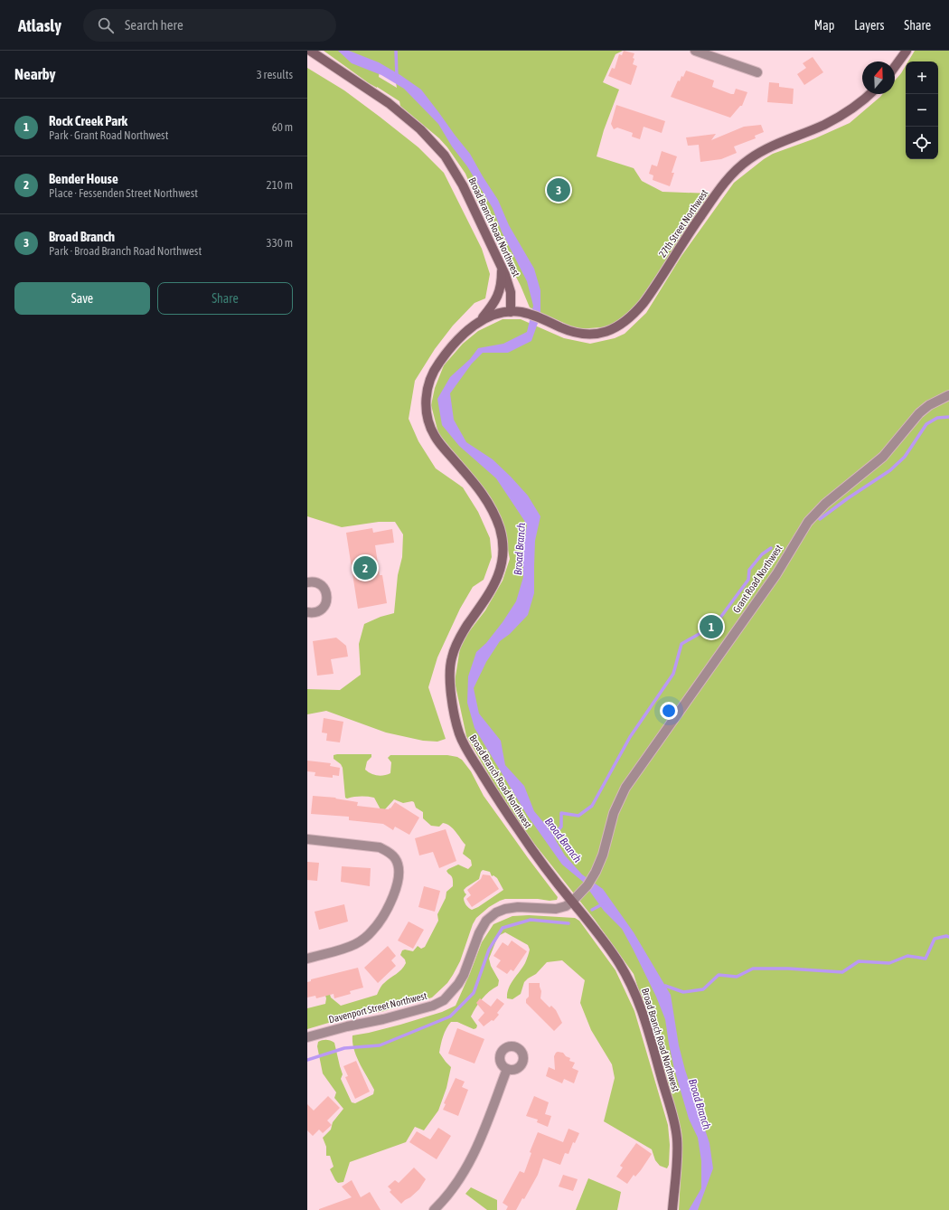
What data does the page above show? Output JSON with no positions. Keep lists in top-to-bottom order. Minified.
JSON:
{"streets":{"main road":["27th Street Northwest","Broad Branch Road Northwest"],"street":["Grant Road Northwest","Davenport Street Northwest"]},"crossings":[["27th Street Northwest","Broad Branch Road Northwest"],["Broad Branch Road Northwest","Grant Road Northwest"],["Broad Branch Road Northwest","Davenport Street Northwest"],["Grant Road Northwest","Davenport Street Northwest"]],"water":["Broad Branch"],"north":"top","page":{"header":"Atlasly","search":"Search here","nav":["Map","Layers","Share"],"heading":["Nearby","3 results"],"map_buttons":["+","−"],"list":[{"mark":"1","name":"Rock Creek Park","note":"Park · Grant Road Northwest","value":"60 m"},{"mark":"2","name":"Bender House","note":"Place · Fessenden Street Northwest","value":"210 m"},{"mark":"3","name":"Broad Branch","note":"Park · Broad Branch Road Northwest","value":"330 m"}],"pins":["3","2","1"],"buttons":["Save","Share"]}}
